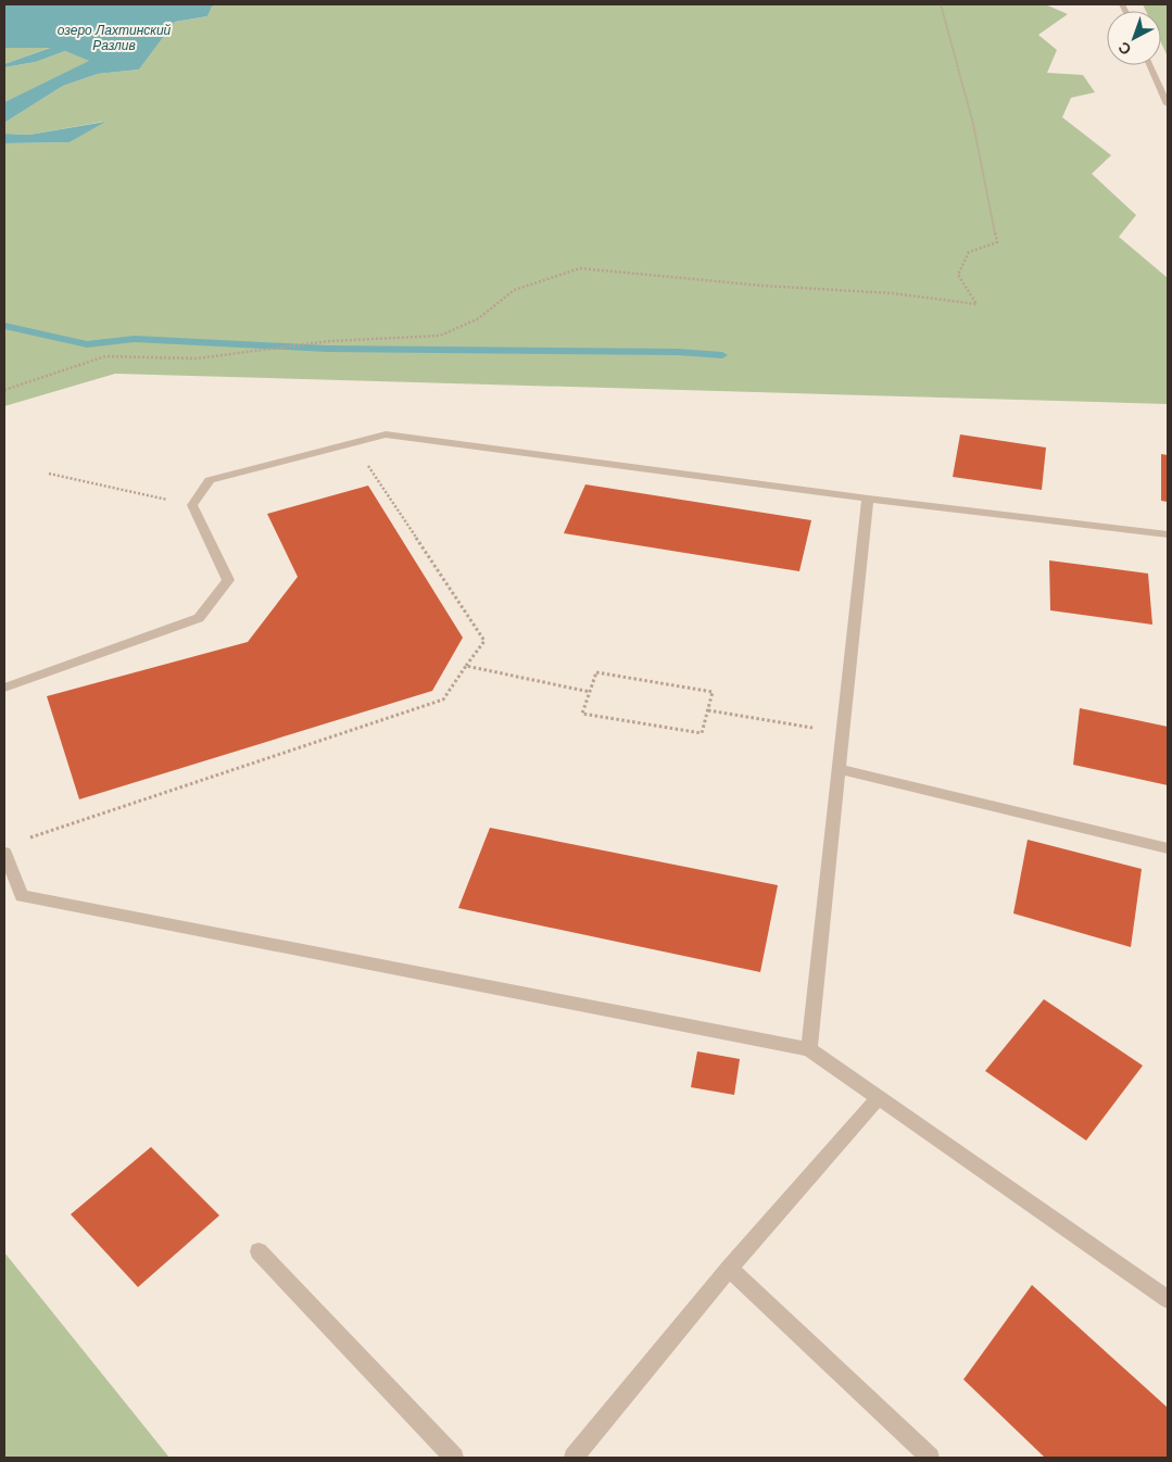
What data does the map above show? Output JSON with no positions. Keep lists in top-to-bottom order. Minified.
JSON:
{"water":["озеро Лахтинский Разлив"],"north":"bottom left"}
